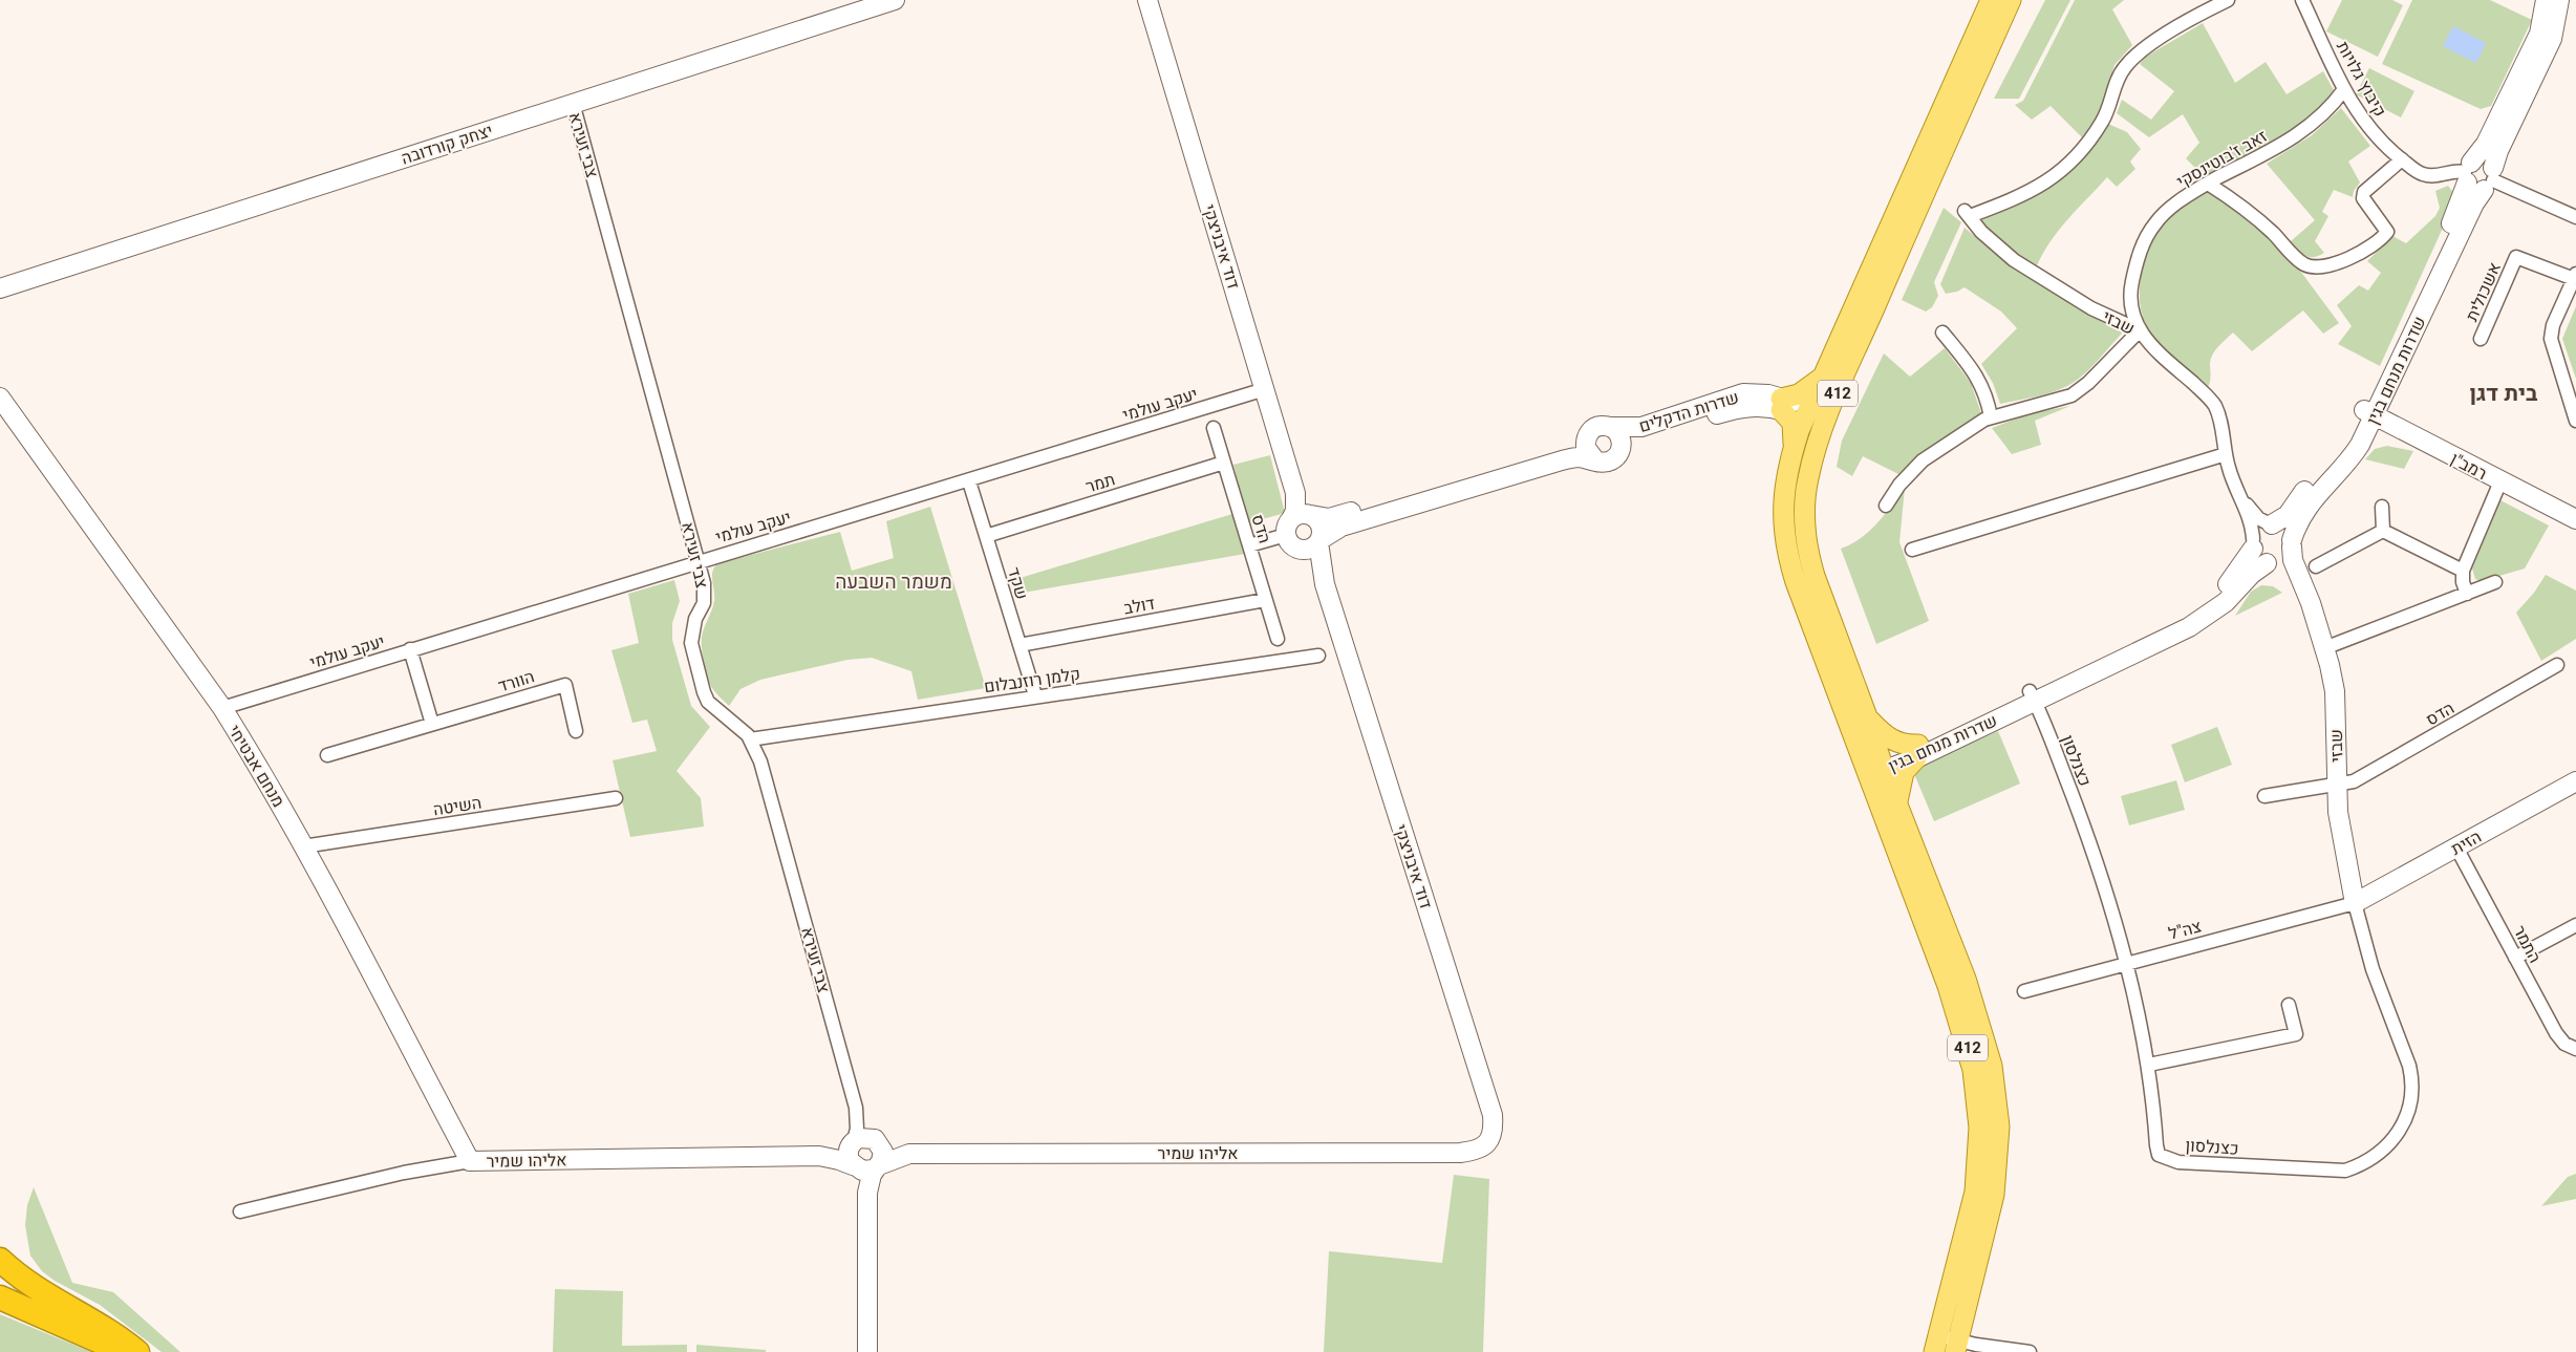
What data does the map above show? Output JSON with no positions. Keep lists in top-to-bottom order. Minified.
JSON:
{"streets":{"main road":["412"],"street":["קיבוץ גלויות","יצחק קורדובה","צבי זעירא","זאב ז'בוטינסקי","דוד איבניצקי","אשכולית","שבזי","שדרות מנחם בגין","יעקב עולמי","שדרות הדקלים","רמב\"ן","תמר","הדס","שקד","דולב","קלמן רוזנבלום","הוורד","כצנלסון","מנחם אבטיחי","השיטה","הזית","צה\"ל","התמר","אליהו שמיר"]},"crossings":[["קיבוץ גלויות","זאב ז'בוטינסקי"],["קיבוץ גלויות","שדרות מנחם בגין"],["יצחק קורדובה","צבי זעירא"],["צבי זעירא","יעקב עולמי"],["צבי זעירא","קלמן רוזנבלום"],["צבי זעירא","אליהו שמיר"],["זאב ז'בוטינסקי","שבזי"],["דוד איבניצקי","יעקב עולמי"],["דוד איבניצקי","אליהו שמיר"],["שבזי","שדרות מנחם בגין"],["שבזי","הדס"],["שבזי","כצנלסון"],["שבזי","הזית"],["שבזי","צה\"ל"],["שדרות מנחם בגין","412"],["שדרות מנחם בגין","רמב\"ן"],["שדרות מנחם בגין","כצנלסון"],["412","שדרות הדקלים"],["יעקב עולמי","שקד"],["יעקב עולמי","מנחם אבטיחי"],["תמר","הדס"],["תמר","שקד"],["הדס","דולב"],["שקד","דולב"],["שקד","קלמן רוזנבלום"],["כצנלסון","הזית"],["כצנלסון","צה\"ל"],["מנחם אבטיחי","השיטה"],["מנחם אבטיחי","אליהו שמיר"],["הזית","צה\"ל"],["הזית","התמר"]],"districts":["בית דגן","משמר השבעה"]}
